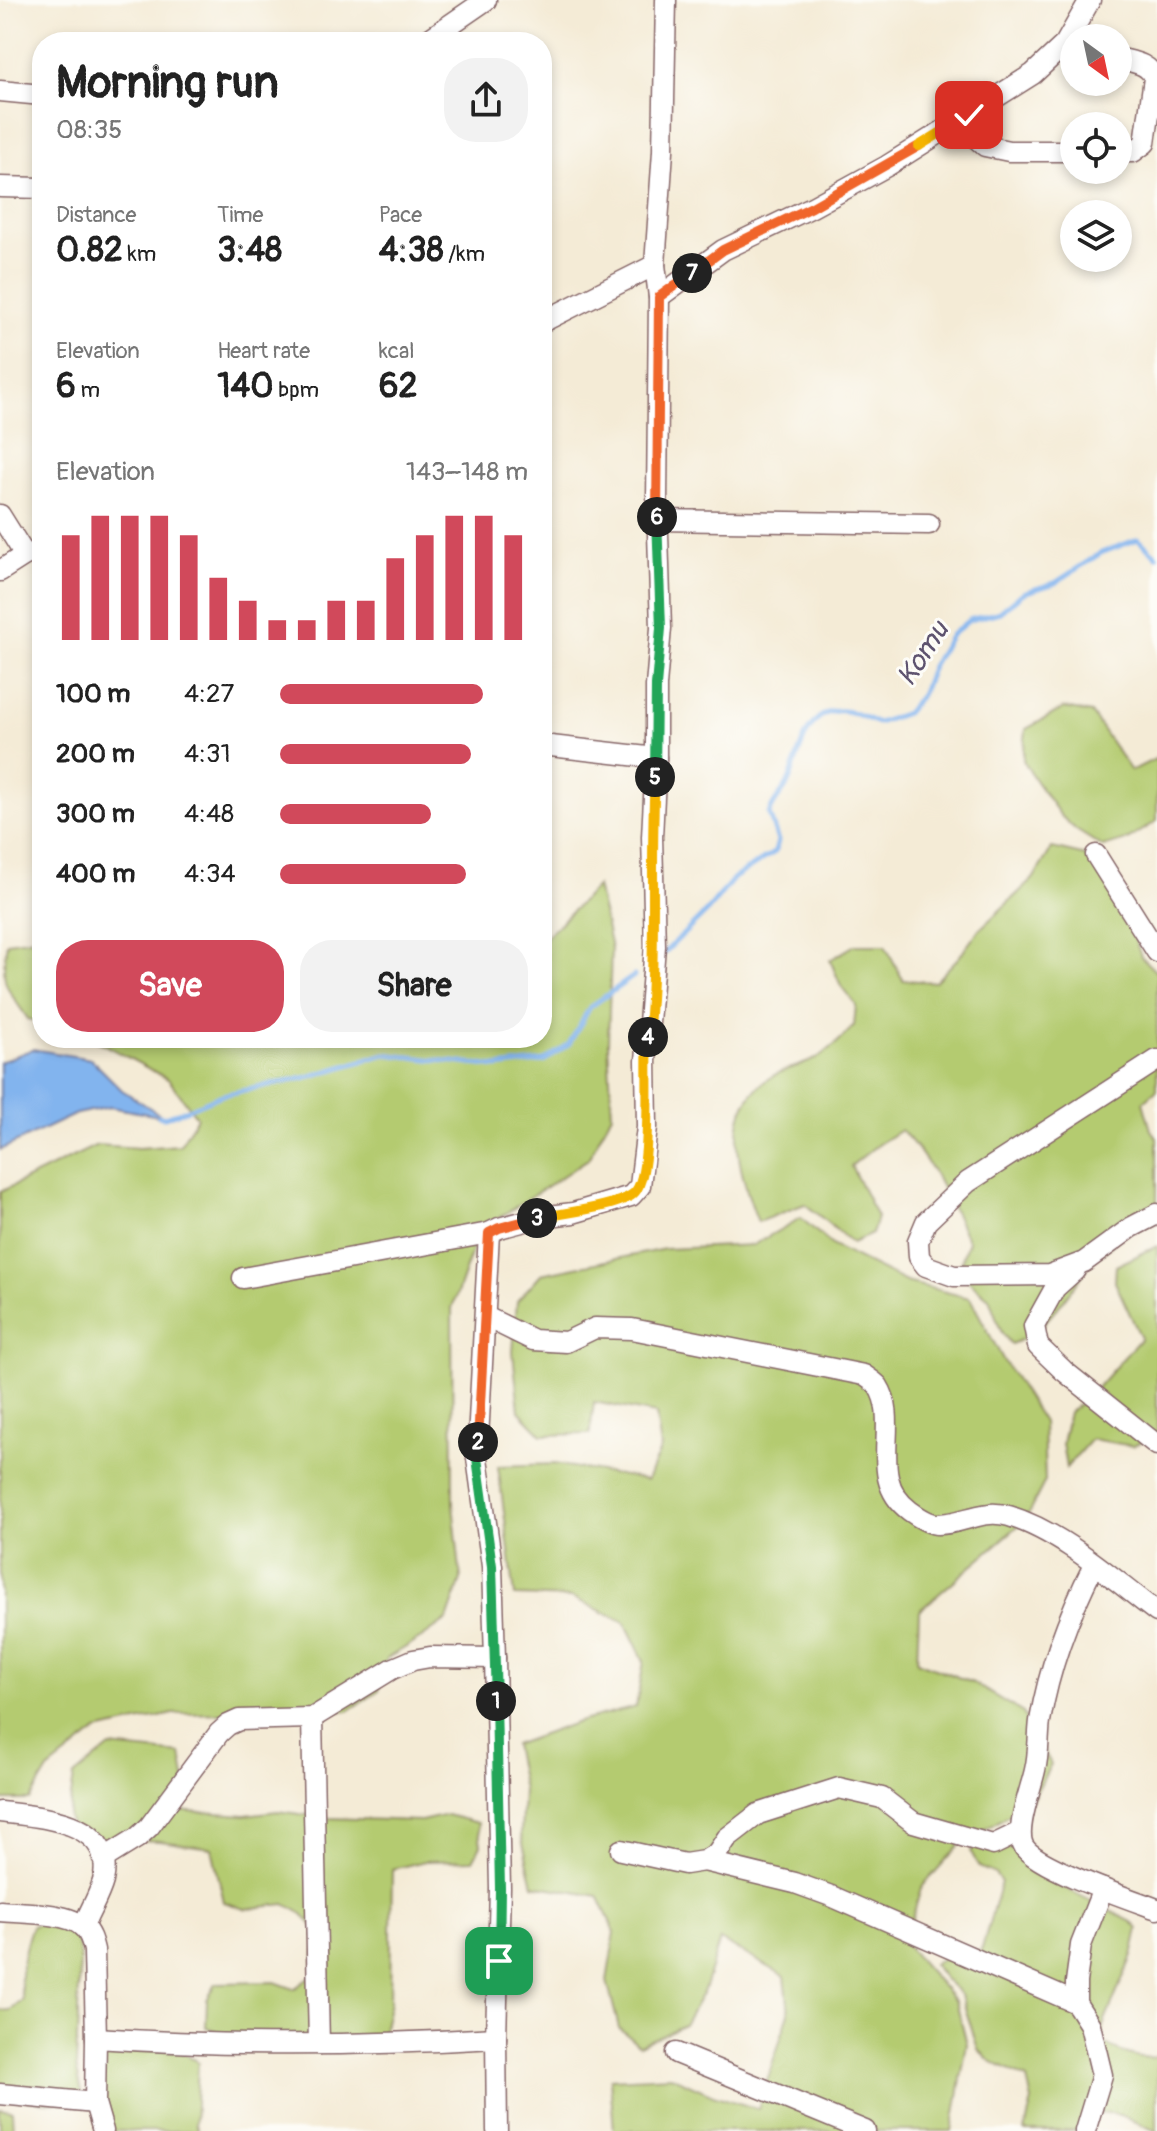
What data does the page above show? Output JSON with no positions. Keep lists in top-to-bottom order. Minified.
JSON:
{"water":["Komu"],"north":"bottom right","page":{"heading":["Morning run","08:35"],"stats":[["Distance","0.82 km"],["Time","3:48"],["Pace","4:38 /km"],["Elevation","6 m"],["Heart rate","140 bpm"],["kcal","62"]],"pins":["7","6","5","4","3","2","1"],"chart":["Elevation","143–148 m"],"list":[{"name":"100 m","note":"4:27"},{"name":"200 m","note":"4:31"},{"name":"300 m","note":"4:48"},{"name":"400 m","note":"4:34"}],"buttons":["Save","Share"]}}
